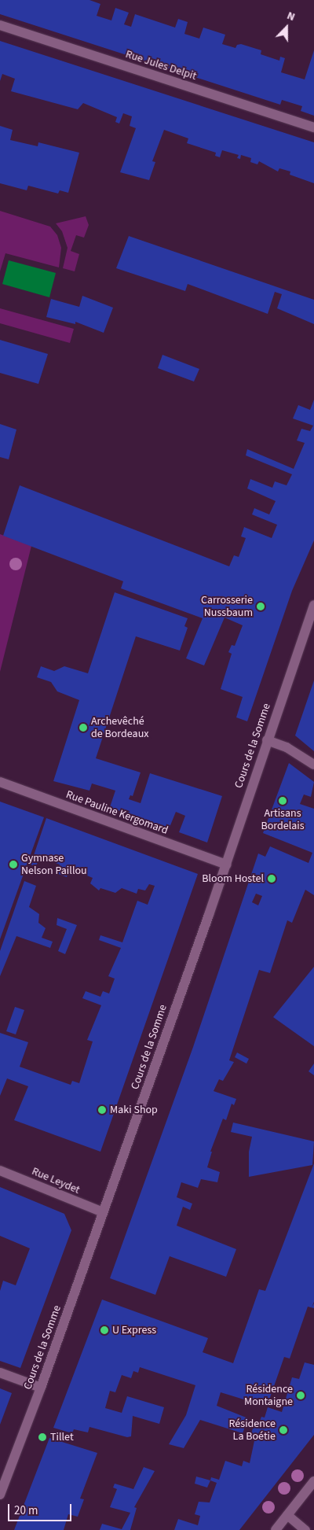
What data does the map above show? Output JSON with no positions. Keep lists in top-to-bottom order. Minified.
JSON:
{"streets":{"main road":["Rue Jules Delpit","Cours de la Somme","Rue Pauline Kergomard","Rue Leydet"]},"crossings":[["Cours de la Somme","Rue Pauline Kergomard"],["Cours de la Somme","Rue Leydet"]],"places":["Carrosserie Nussbaum","Archevêché de Bordeaux","Artisans Bordelais","Gymnase Nelson Paillou","Bloom Hostel","Maki Shop","U Express","Résidence Montaigne","Résidence La Boétie","Tillet"],"scale_bar":"20 m","north":"top"}
